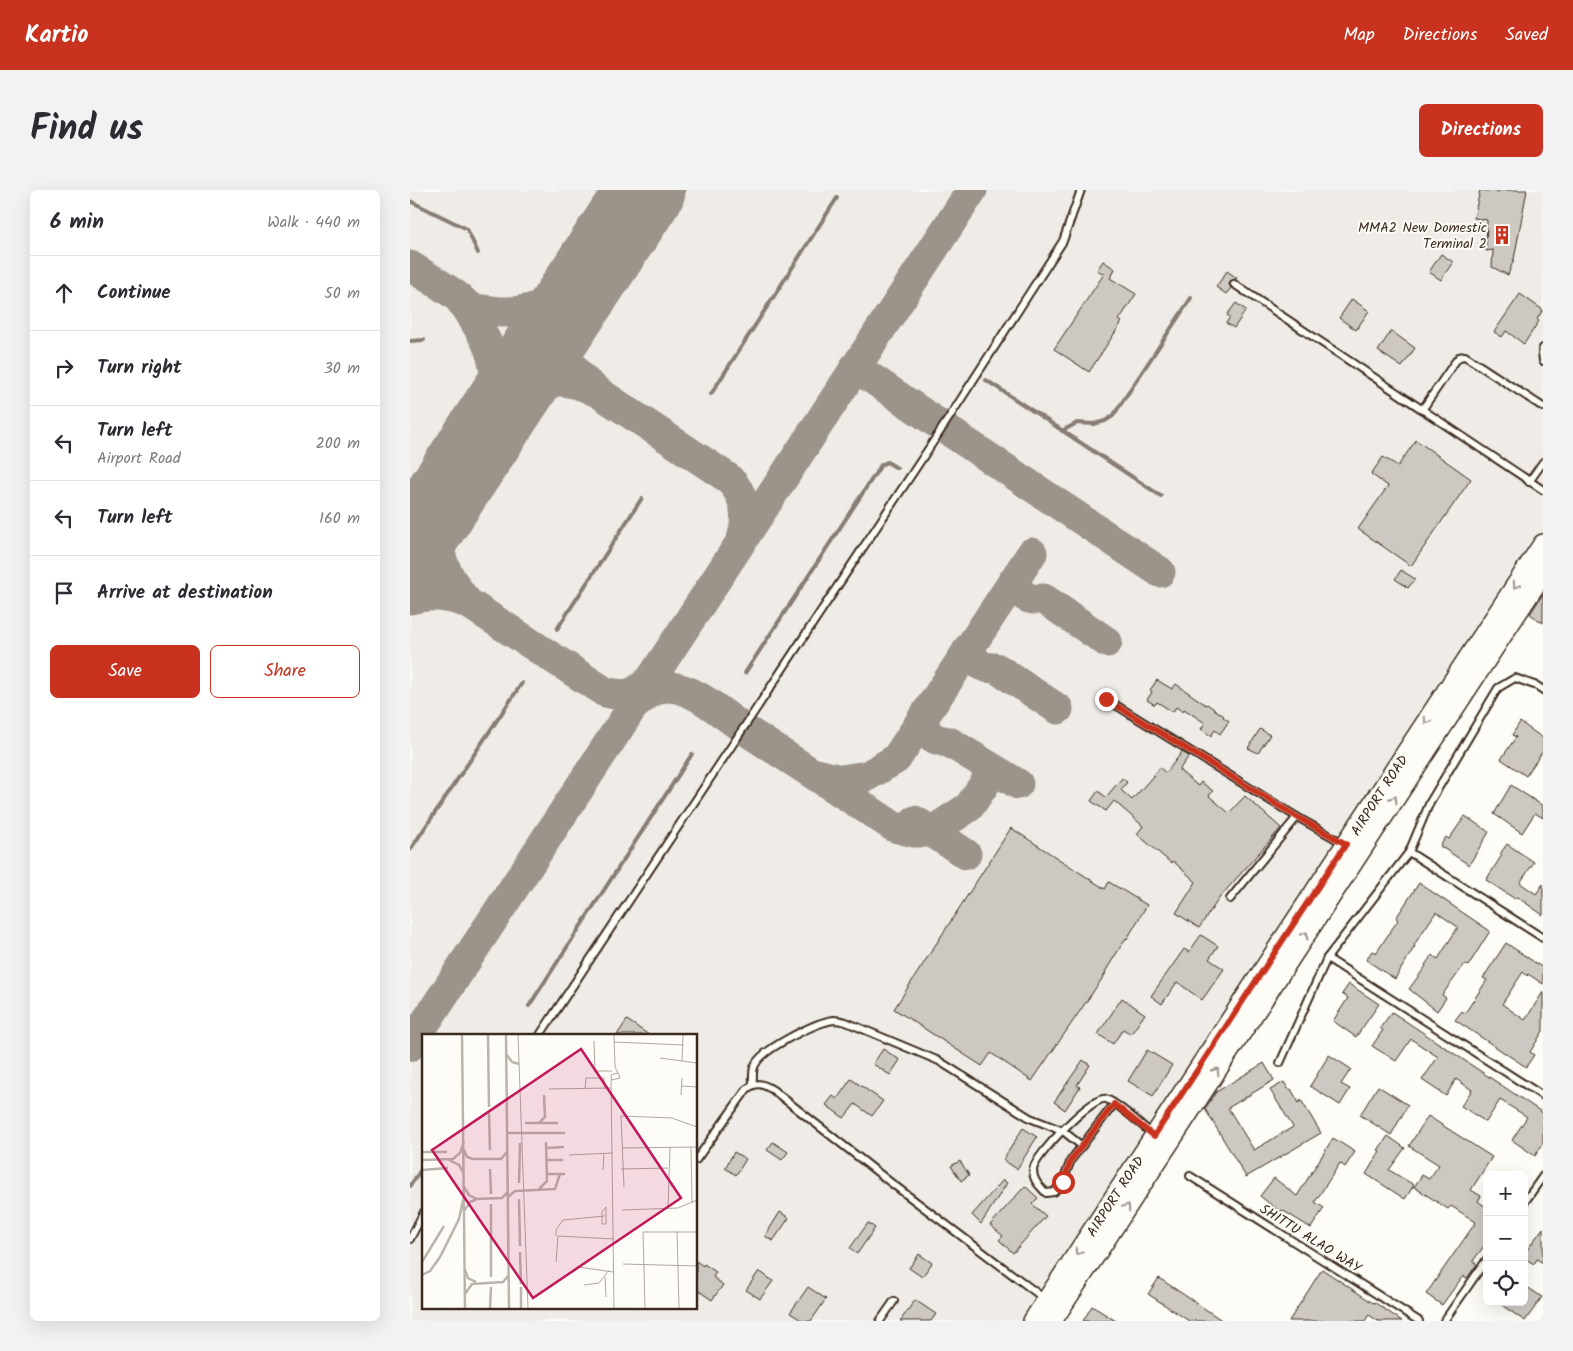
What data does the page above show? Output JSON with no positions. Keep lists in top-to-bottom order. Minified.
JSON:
{"streets":{"main road":["AIRPORT ROAD"],"lane":["SHITTU ALAO WAY"]},"places":{"building":["MMA2 New Domestic Terminal 2"]},"page":{"header":"Kartio","nav":["Map","Directions","Saved"],"title":"Find us","buttons":["Directions",["Save","Share"]],"heading":["6 min","Walk · 440 m"],"list":[["Continue","50 m"],["Turn right","30 m"],["Turn left","Airport Road","200 m"],["Turn left","160 m"],"Arrive at destination"],"map_buttons":["+","−"]}}
